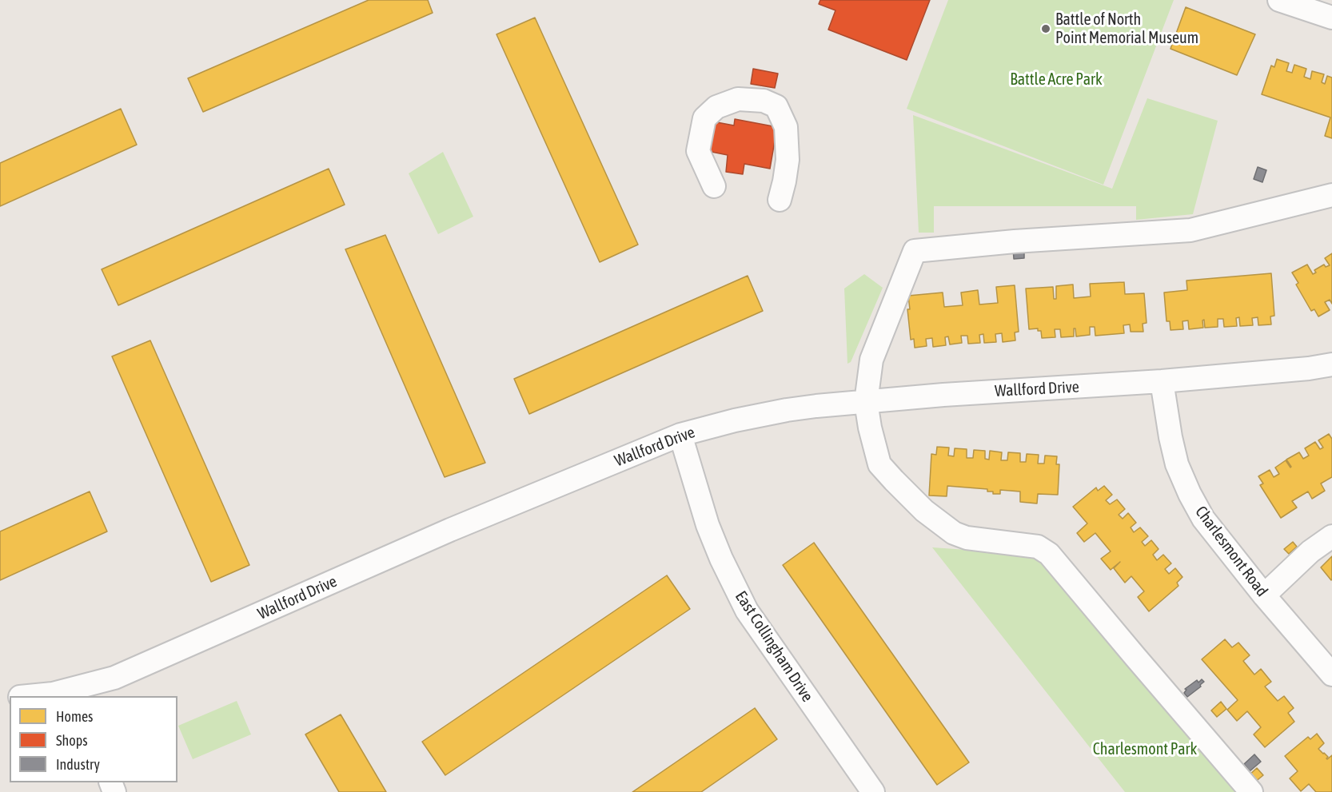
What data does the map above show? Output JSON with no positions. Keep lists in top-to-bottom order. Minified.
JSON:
{"streets":{"street":["Wallford Drive","Charlesmont Road","East Collingham Drive"]},"crossings":[["Wallford Drive","Charlesmont Road"],["Wallford Drive","East Collingham Drive"]],"parks":["Battle Acre Park","Charlesmont Park"],"places":["Battle of North Point Memorial Museum"],"legend":["Homes","Shops","Industry"]}
